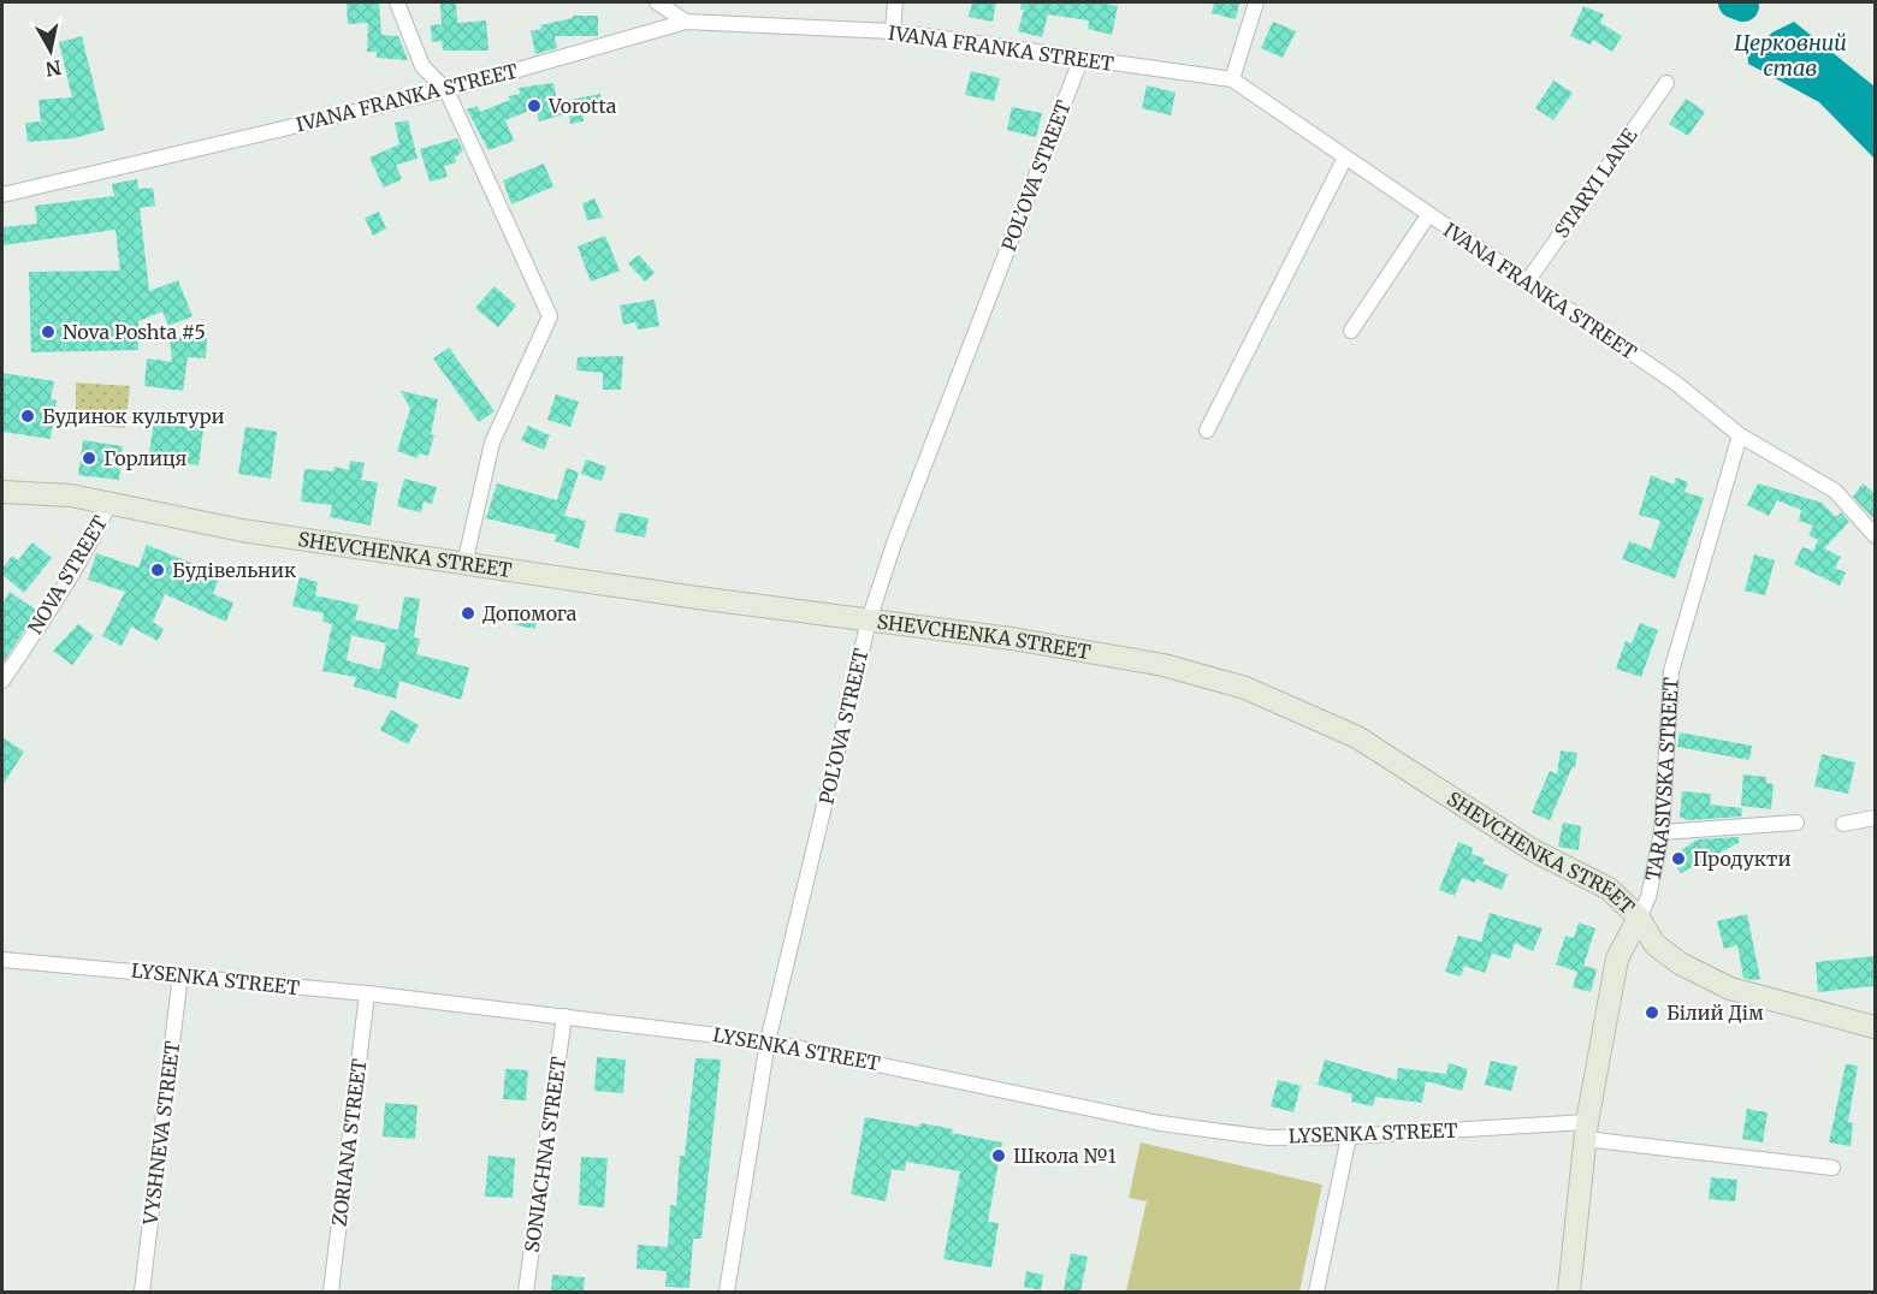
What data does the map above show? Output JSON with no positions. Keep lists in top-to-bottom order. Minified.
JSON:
{"streets":{"street":["IVANA FRANKA STREET","POL’OVA STREET","STARYI LANE","SHEVCHENKA STREET","NOVA STREET","TARASIVSKA STREET","LYSENKA STREET","VYSHNEVA STREET","ZORIANA STREET","SONIACHNA STREET"]},"crossings":[["IVANA FRANKA STREET","POL’OVA STREET"],["IVANA FRANKA STREET","STARYI LANE"],["IVANA FRANKA STREET","TARASIVSKA STREET"],["POL’OVA STREET","SHEVCHENKA STREET"],["POL’OVA STREET","LYSENKA STREET"],["SHEVCHENKA STREET","NOVA STREET"],["SHEVCHENKA STREET","TARASIVSKA STREET"],["TARASIVSKA STREET","LYSENKA STREET"],["LYSENKA STREET","VYSHNEVA STREET"],["LYSENKA STREET","ZORIANA STREET"],["LYSENKA STREET","SONIACHNA STREET"]],"water":["Церковний став"],"places":["Vorotta","Nova Poshta #5","Будинок культури","Горлиця","Будівельник","Допомога","Продукти","Білий Дім","Школа №1"],"north":"bottom"}
